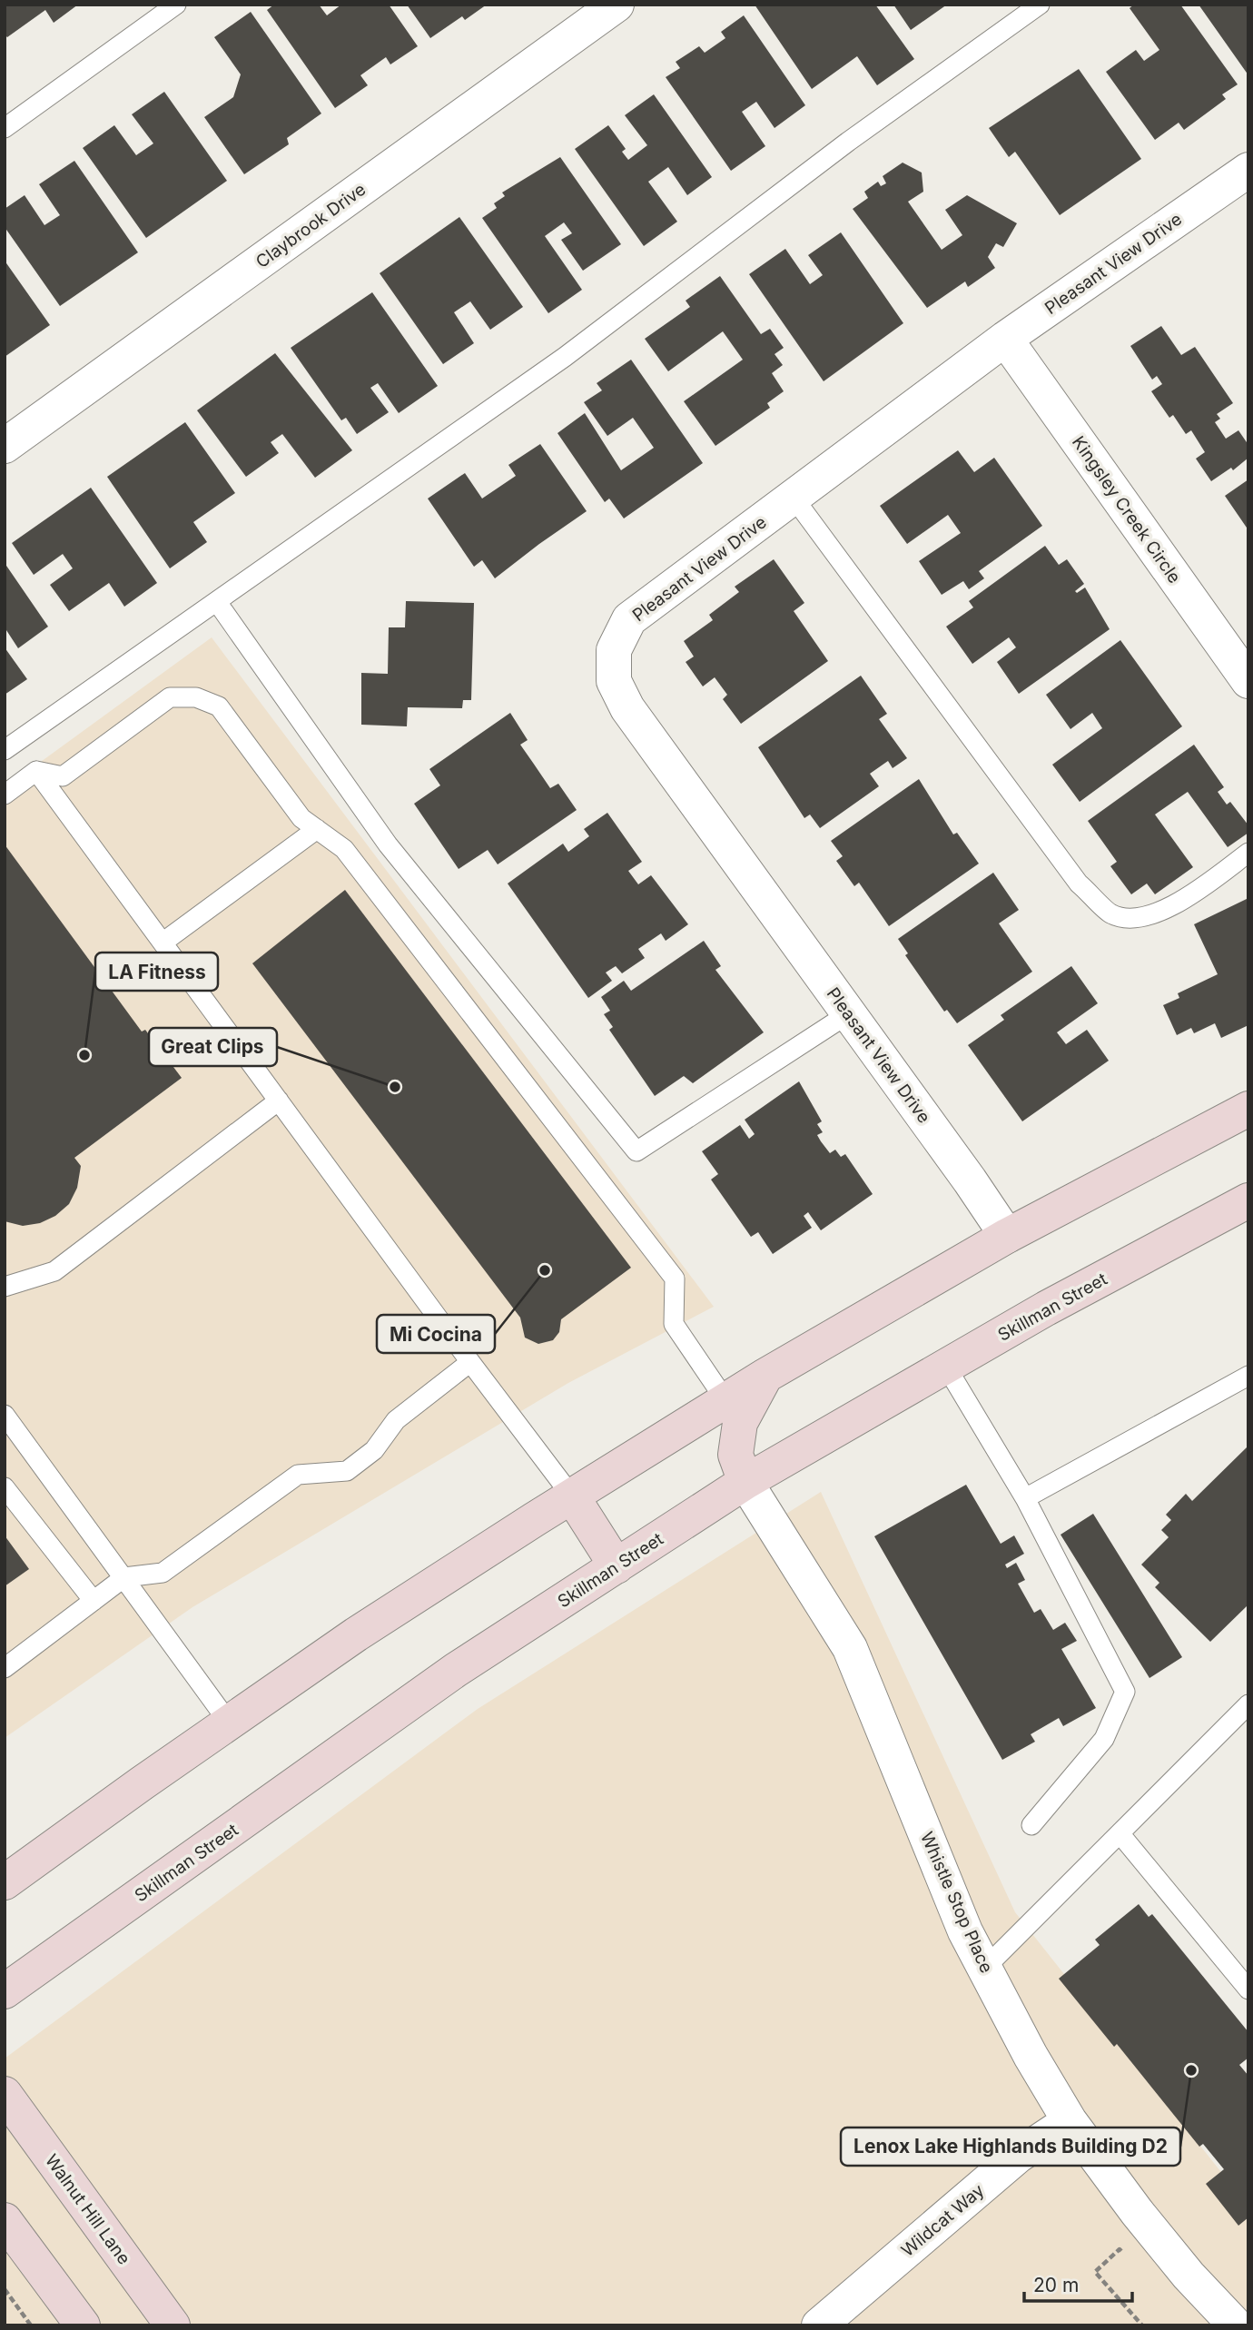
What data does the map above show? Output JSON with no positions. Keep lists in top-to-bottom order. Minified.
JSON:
{"streets":{"main road":["Skillman Street","Walnut Hill Lane"],"street":["Claybrook Drive","Pleasant View Drive","Kingsley Creek Circle","Whistle Stop Place","Wildcat Way"]},"crossings":[["Pleasant View Drive","Kingsley Creek Circle"],["Skillman Street","Whistle Stop Place"],["Whistle Stop Place","Wildcat Way"]],"places":["LA Fitness","Great Clips","Mi Cocina","Lenox Lake Highlands Building D2"],"scale_bar":"20 m"}
